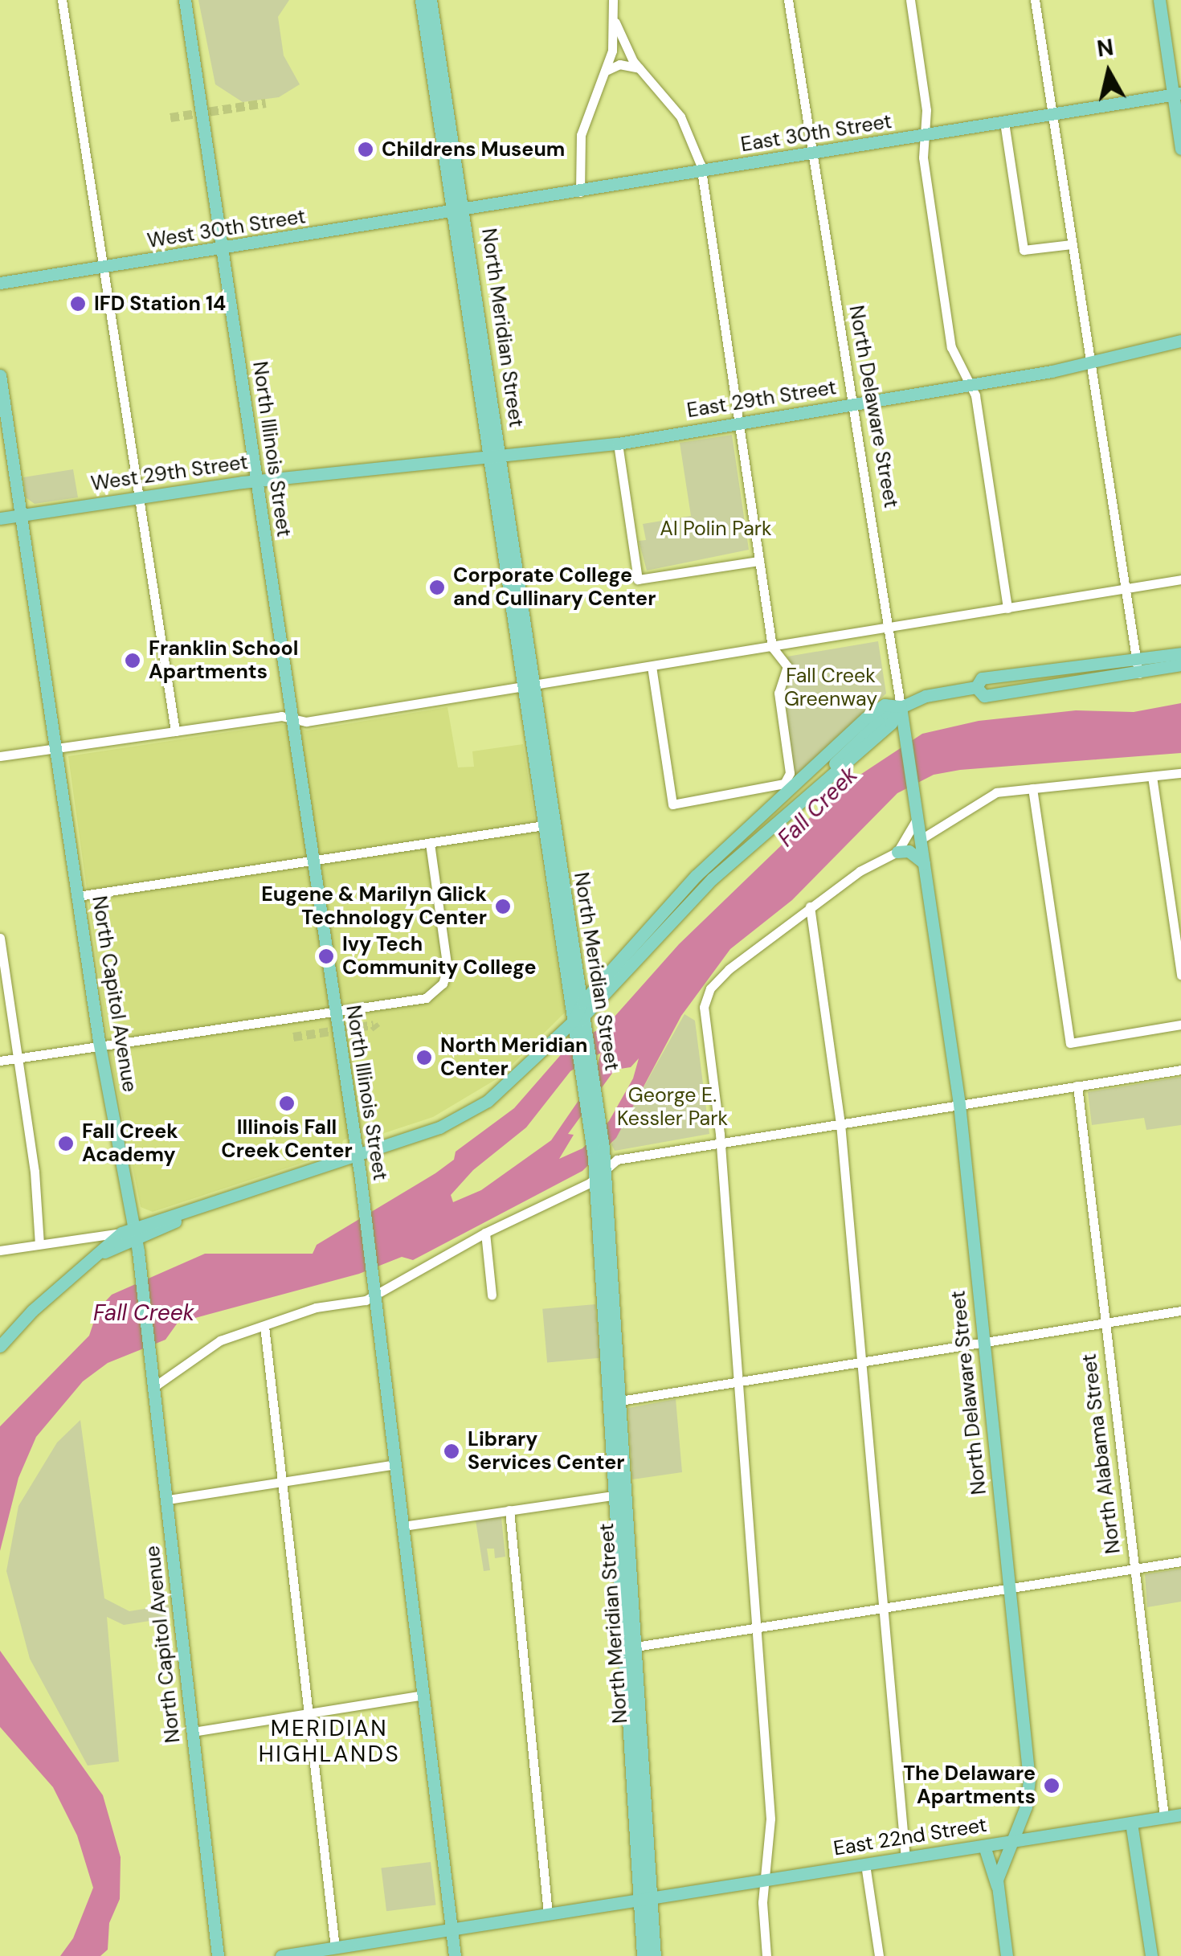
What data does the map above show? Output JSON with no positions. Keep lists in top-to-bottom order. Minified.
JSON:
{"streets":{"main road":["East 30th Street","West 30th Street","North Meridian Street","East 29th Street","North Delaware Street","North Illinois Street","West 29th Street","North Capitol Avenue","East 22nd Street"],"street":["North Alabama Street"]},"crossings":[["East 30th Street","West 30th Street"],["East 30th Street","North Meridian Street"],["East 30th Street","North Delaware Street"],["West 30th Street","North Meridian Street"],["West 30th Street","North Illinois Street"],["North Meridian Street","East 29th Street"],["North Meridian Street","West 29th Street"],["North Meridian Street","East 22nd Street"],["East 29th Street","North Delaware Street"],["East 29th Street","West 29th Street"],["North Delaware Street","East 22nd Street"],["North Illinois Street","West 29th Street"],["North Illinois Street","East 22nd Street"],["West 29th Street","North Capitol Avenue"],["North Alabama Street","East 22nd Street"]],"districts":["MERIDIAN HIGHLANDS"],"water":["Fall Creek"],"parks":["Al Polin Park","Fall Creek Greenway","George E. Kessler Park"],"places":["Childrens Museum","IFD Station 14","Corporate College and Cullinary Center","Franklin School Apartments","Eugene & Marilyn Glick Technology Center","Ivy Tech Community College","North Meridian Center","Illinois Fall Creek Center","Fall Creek Academy","Library Services Center","The Delaware Apartments"],"north":"top"}
